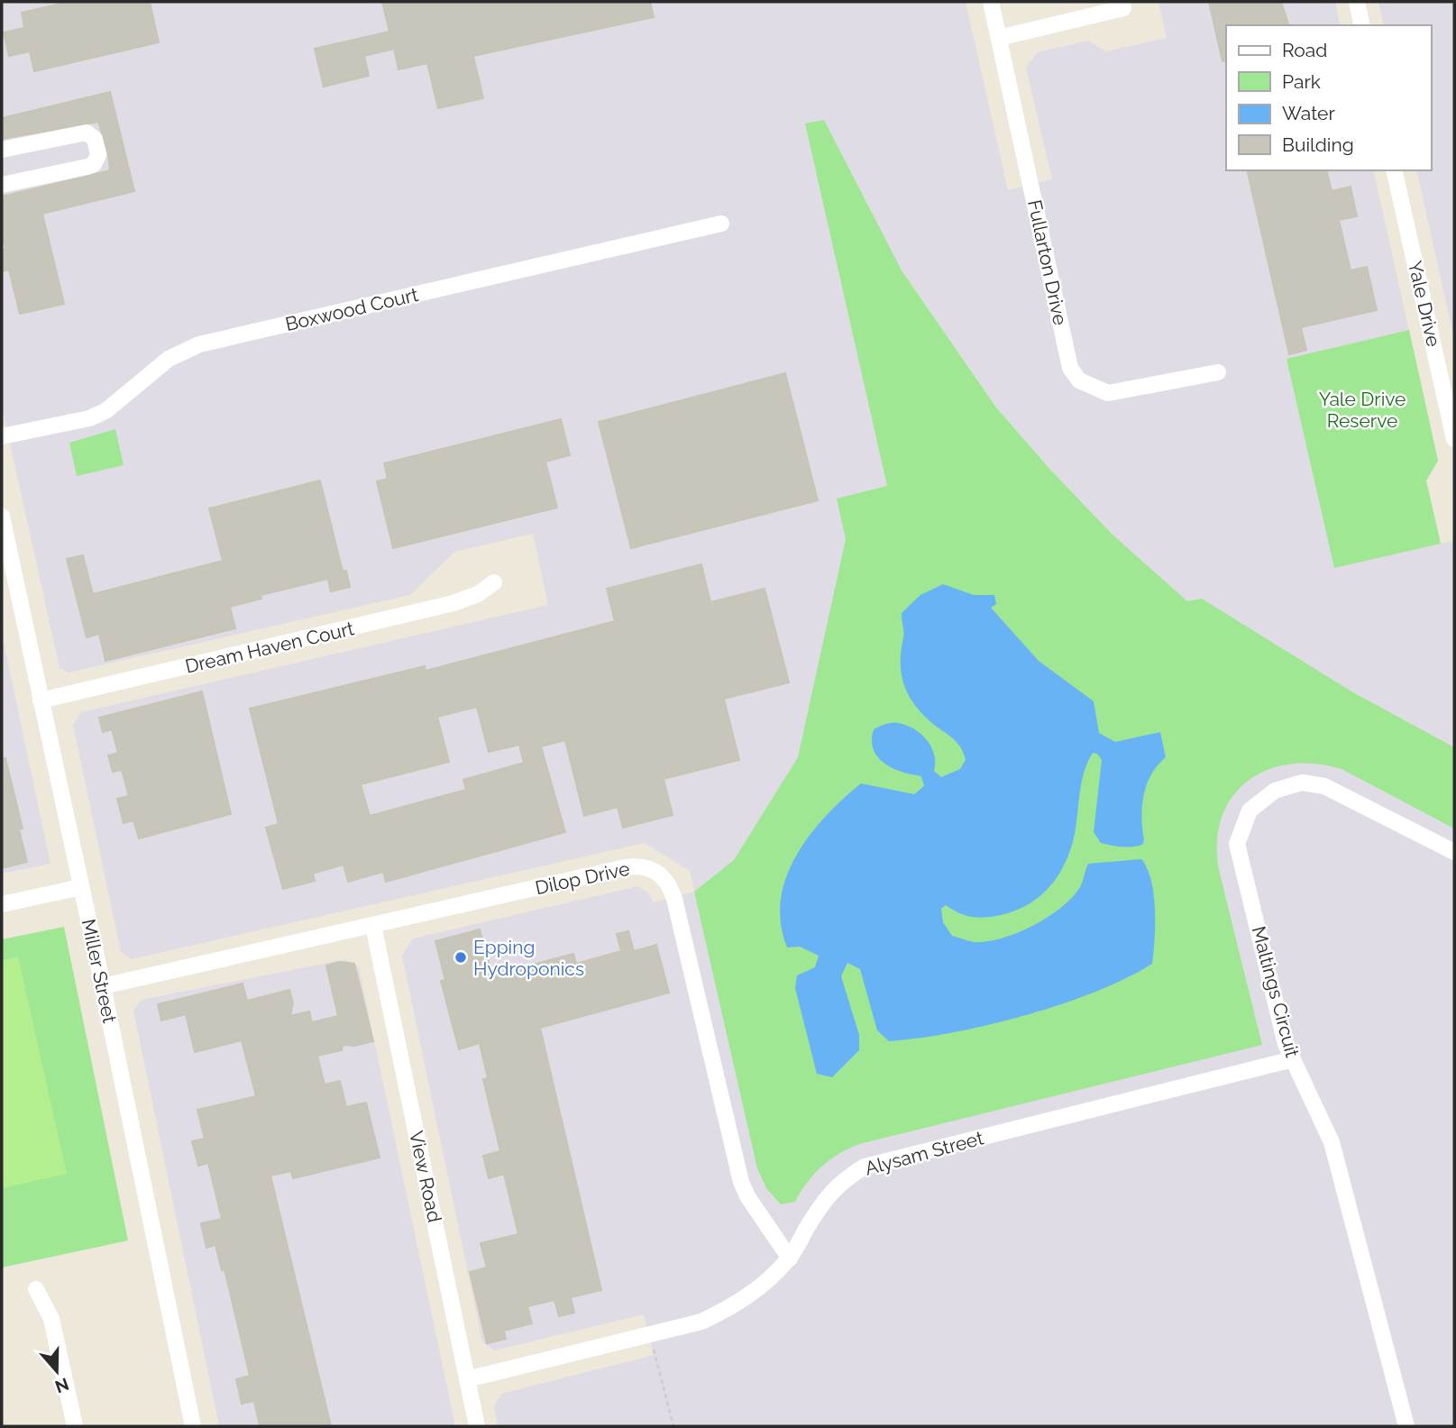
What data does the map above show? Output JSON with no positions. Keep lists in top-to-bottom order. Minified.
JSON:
{"streets":{"street":["Fullarton Drive","Yale Drive","Boxwood Court","Dream Haven Court","Dilop Drive","Miller Street","Maltings Circuit","Alysam Street","View Road"]},"crossings":[["Dream Haven Court","Miller Street"],["Dilop Drive","Miller Street"],["Dilop Drive","Alysam Street"],["Dilop Drive","View Road"],["Maltings Circuit","Alysam Street"],["Alysam Street","View Road"]],"parks":["Yale Drive Reserve"],"places":["Epping Hydroponics"],"legend":["Road","Park","Water","Building"],"north":"bottom"}
